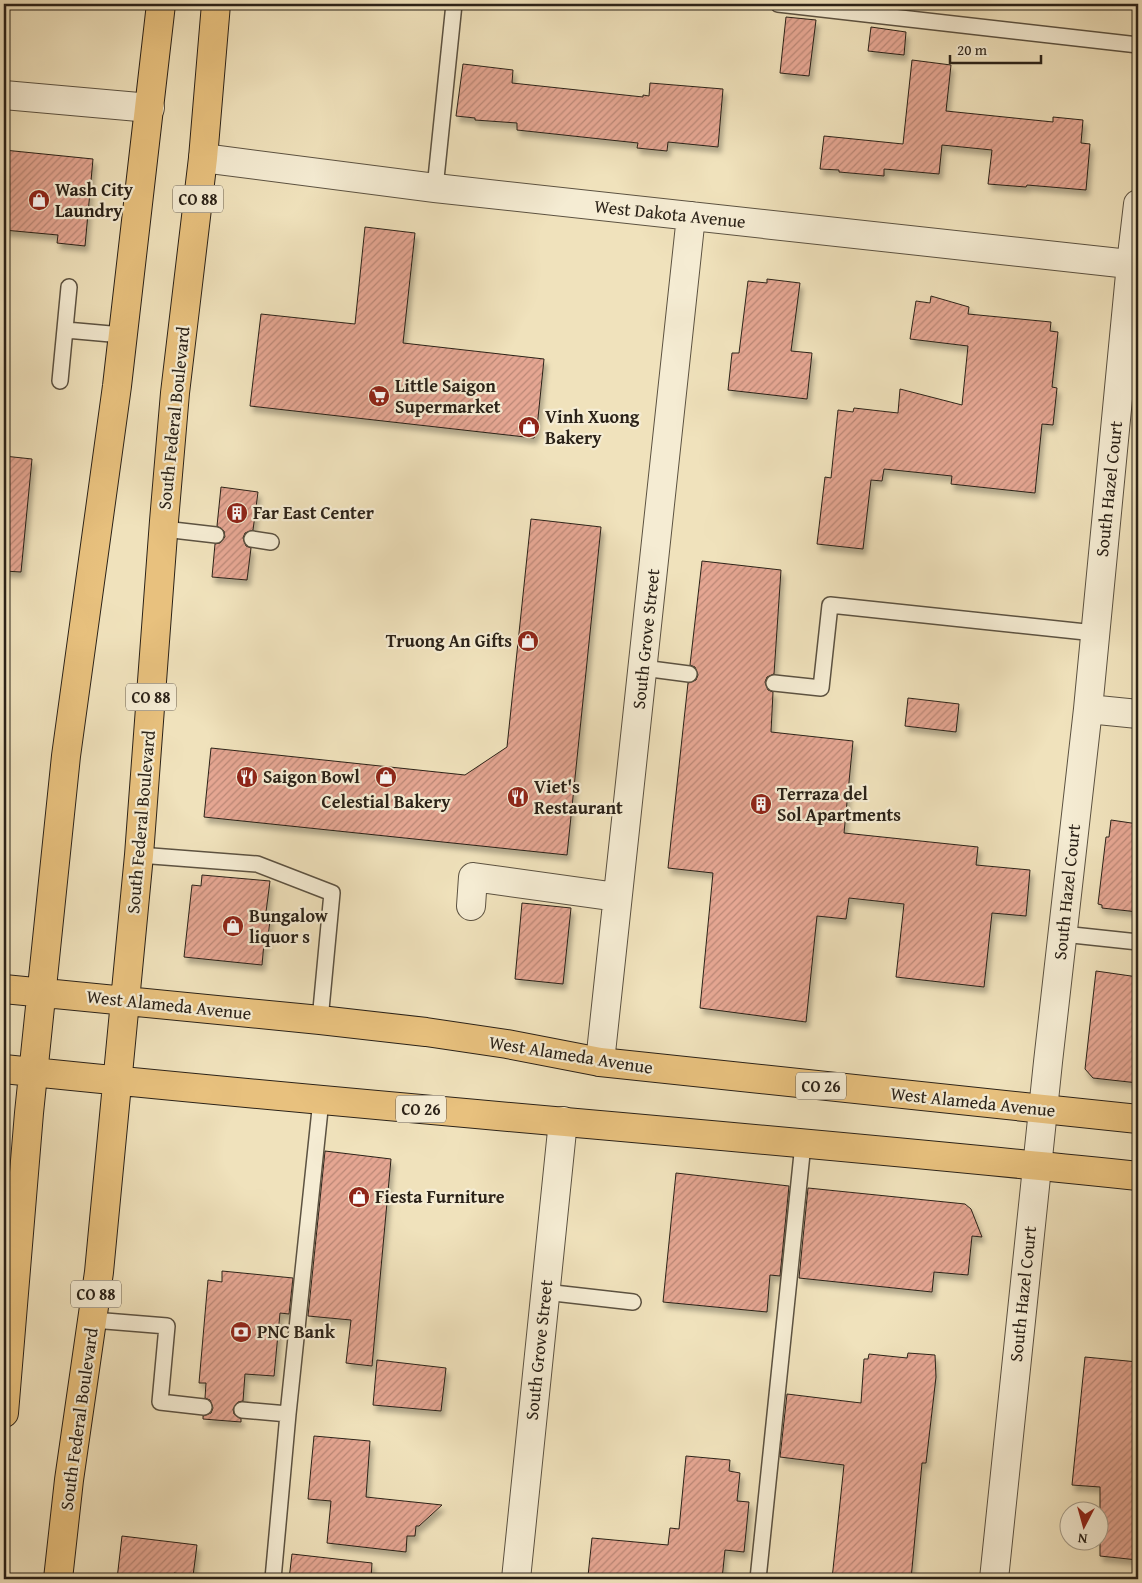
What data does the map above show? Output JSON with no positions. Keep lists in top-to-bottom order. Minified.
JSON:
{"streets":{"main road":["CO 88","South Federal Boulevard","West Alameda Avenue","CO 26"],"street":["West Dakota Avenue","South Hazel Court","South Grove Street"]},"crossings":[["West Dakota Avenue","South Federal Boulevard"],["West Dakota Avenue","South Hazel Court"],["West Dakota Avenue","South Grove Street"],["South Federal Boulevard","West Alameda Avenue"],["South Federal Boulevard","CO 26"],["South Hazel Court","West Alameda Avenue"],["South Hazel Court","CO 26"],["South Grove Street","West Alameda Avenue"],["South Grove Street","CO 26"]],"places":{"shop":["Wash City Laundry","Vinh Xuong Bakery","Truong An Gifts","Celestial Bakery","Bungalow liquor s","Fiesta Furniture"],"supermarket":["Little Saigon Supermarket"],"building":["Far East Center","Terraza del Sol Apartments"],"restaurant":["Saigon Bowl","Viet's Restaurant"],"bank":["PNC Bank"]},"scale_bar":"20 m","north":"bottom"}
